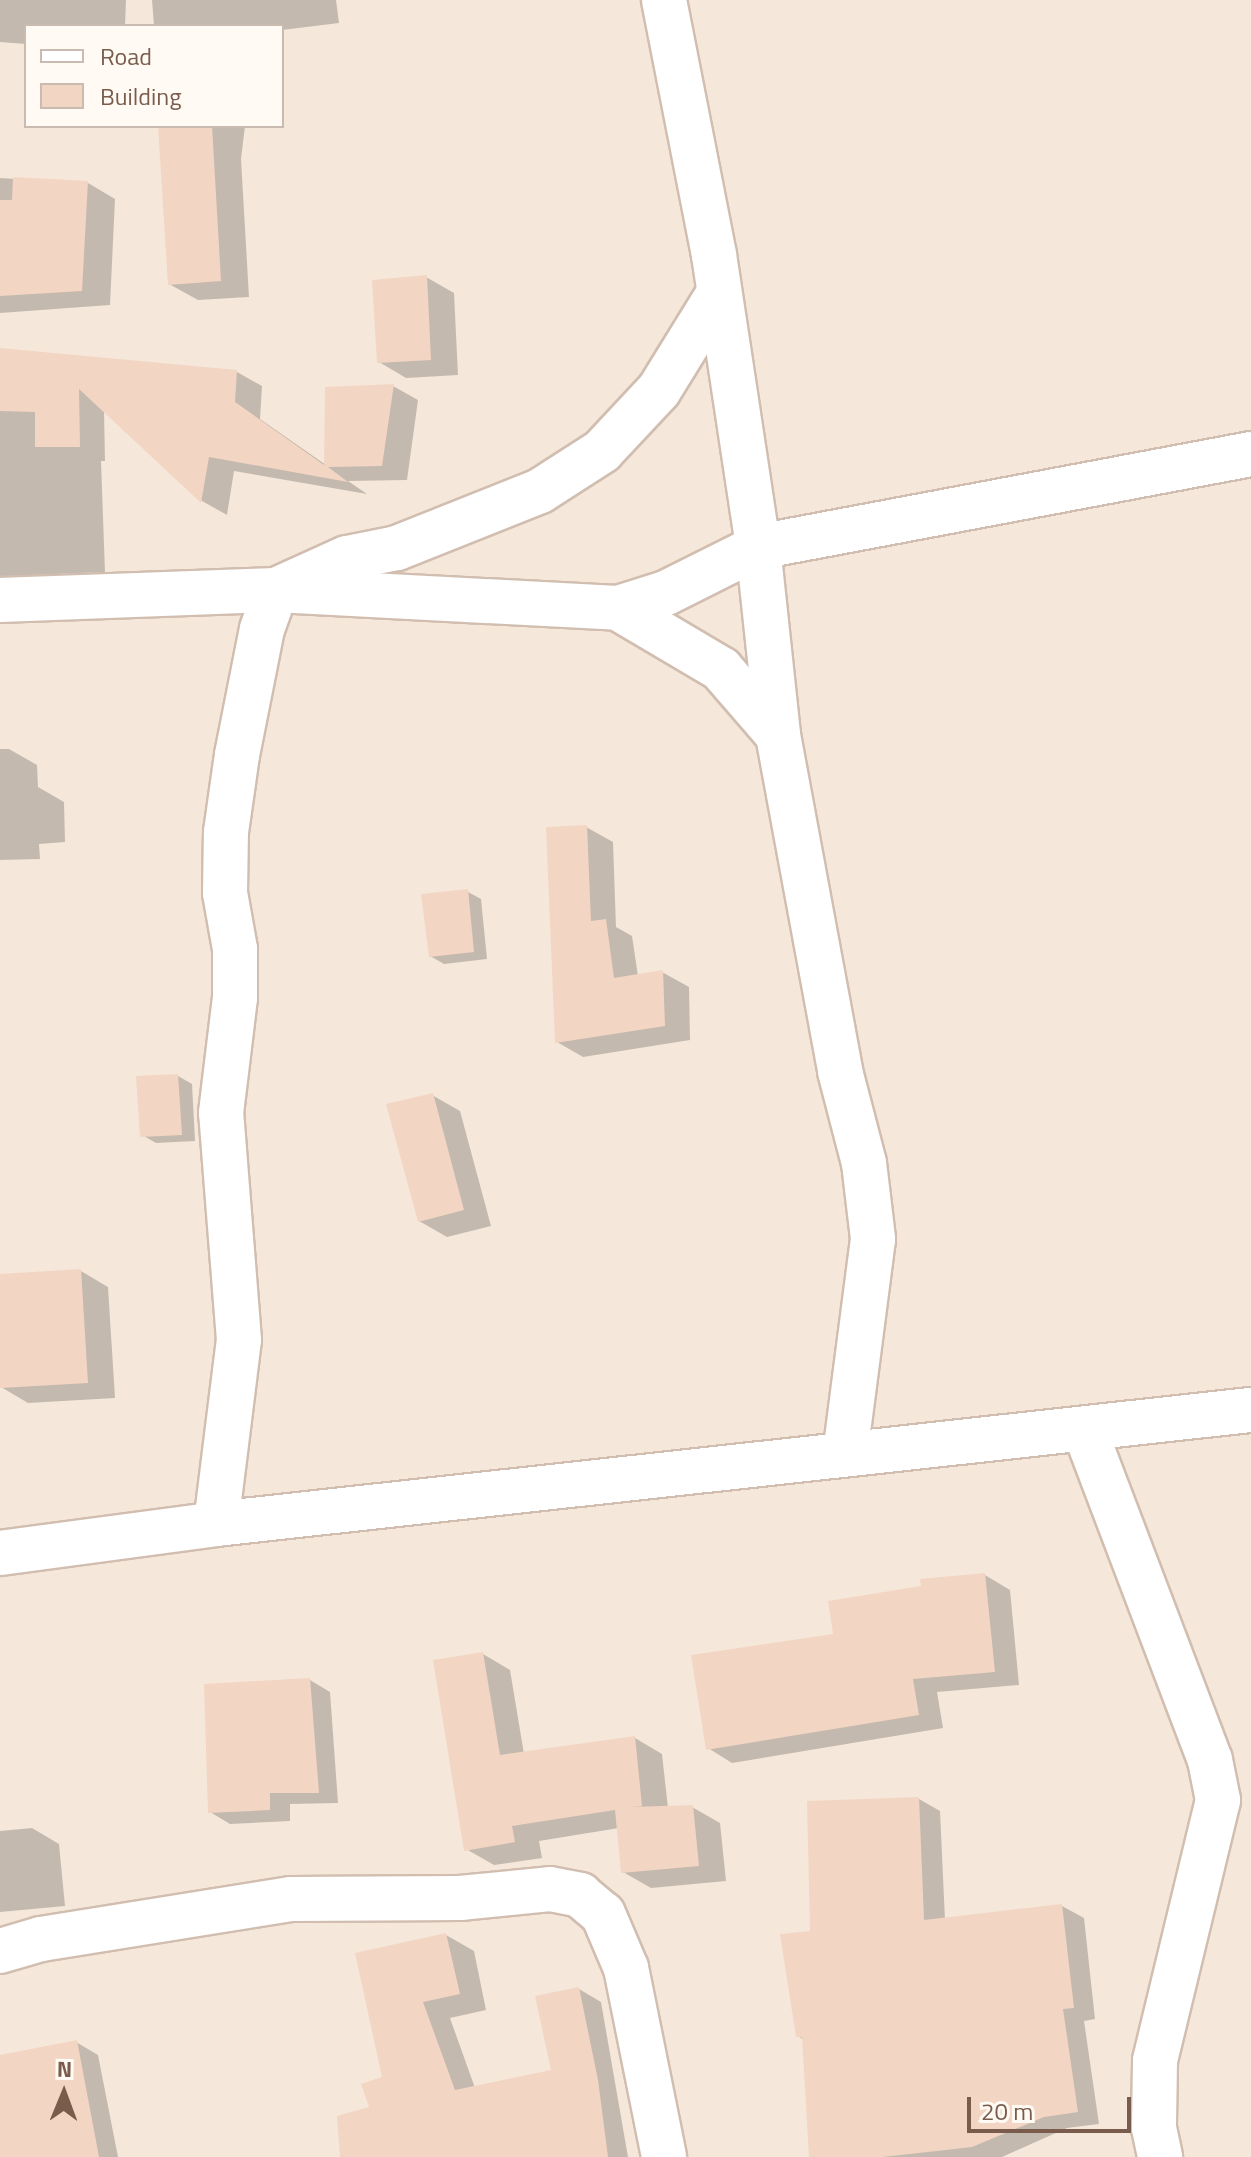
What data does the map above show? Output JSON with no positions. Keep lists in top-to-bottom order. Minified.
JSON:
{"legend":["Road","Building"],"scale_bar":"20 m","north":"top"}
